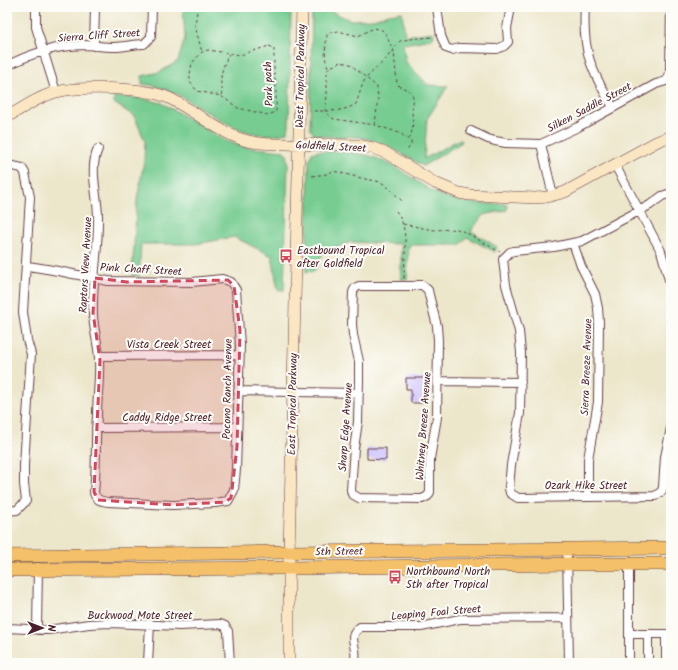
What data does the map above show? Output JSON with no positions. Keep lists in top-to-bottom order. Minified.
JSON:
{"streets":{"main road":["5th Street"],"street":["Sierra Cliff Street","West Tropical Parkway","Silken Saddle Street","Goldfield Street","Raptors View Avenue","Pink Chaff Street","Vista Creek Street","Sierra Breeze Avenue","Pocono Ranch Avenue","East Tropical Parkway","Caddy Ridge Street","Whitney Breeze Avenue","Sharp Edge Avenue","Ozark Hike Street","Leaping Foal Street","Buckwood Mote Street"],"path":["Park path"]},"crossings":[["West Tropical Parkway","Goldfield Street"],["West Tropical Parkway","East Tropical Parkway"],["Goldfield Street","East Tropical Parkway"],["Raptors View Avenue","Pink Chaff Street"],["Raptors View Avenue","Vista Creek Street"],["Raptors View Avenue","Pocono Ranch Avenue"],["Raptors View Avenue","Caddy Ridge Street"],["Pink Chaff Street","Pocono Ranch Avenue"],["Vista Creek Street","Pocono Ranch Avenue"],["Sierra Breeze Avenue","Ozark Hike Street"],["Pocono Ranch Avenue","Caddy Ridge Street"],["East Tropical Parkway","5th Street"],["Whitney Breeze Avenue","Sharp Edge Avenue"]],"places":{"bus stop":["Eastbound Tropical after Goldfield","Northbound North 5th after Tropical"]},"north":"right"}
